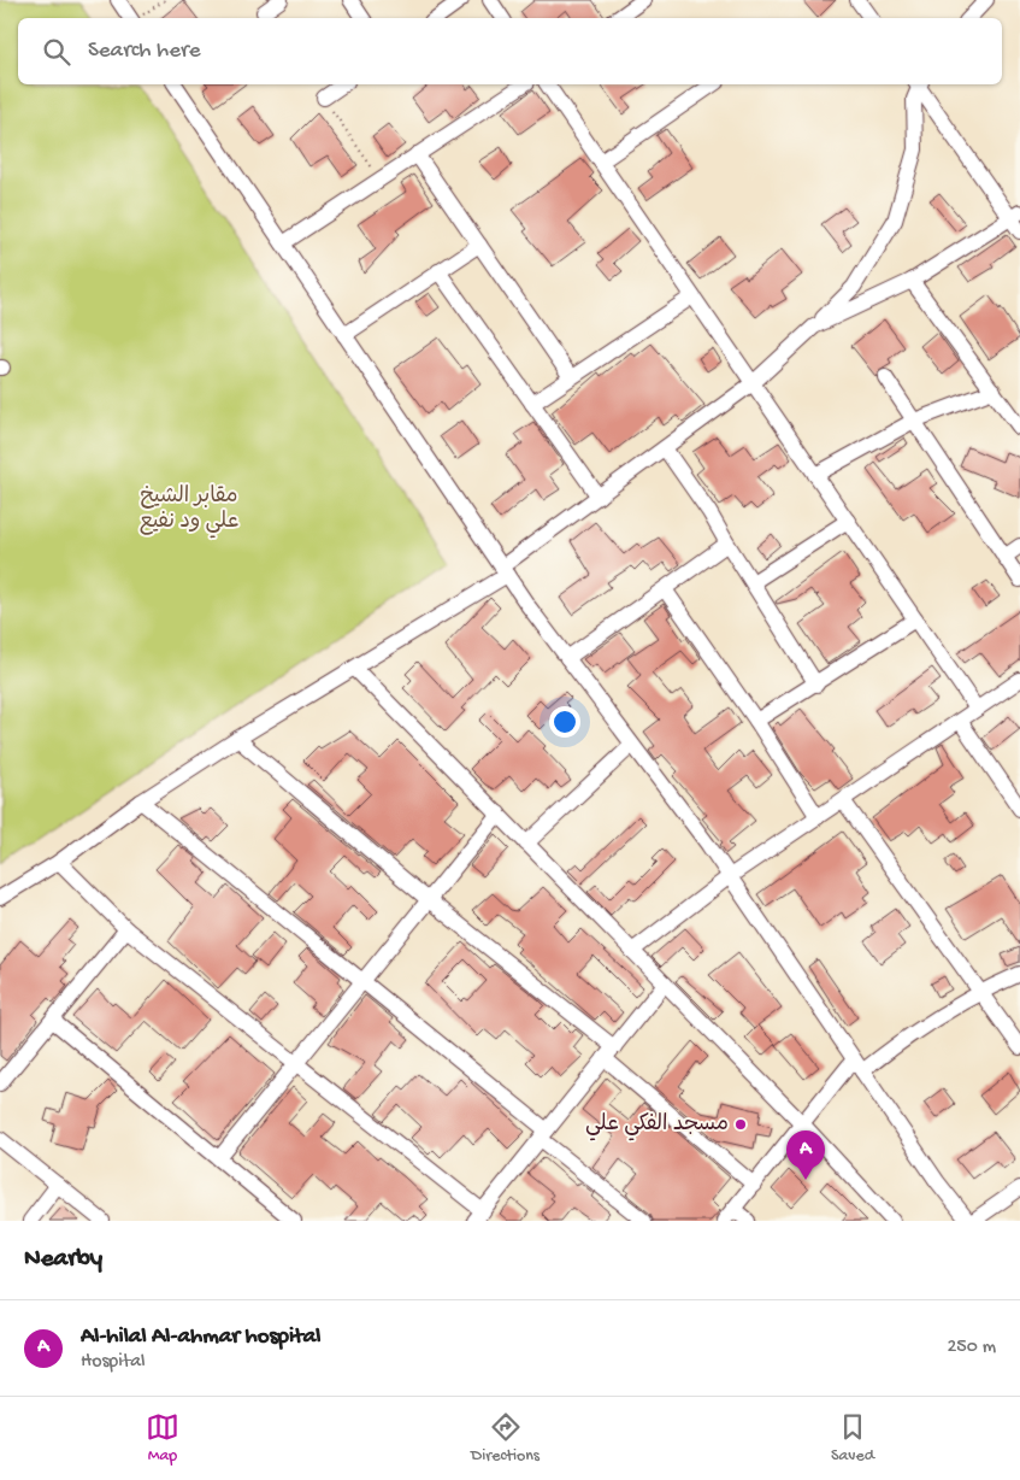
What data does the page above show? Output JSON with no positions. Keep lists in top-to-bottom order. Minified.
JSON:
{"parks":["مقابر الشيخ علي ود نفيع"],"places":["مسجد الفكي علي"],"page":{"search":"Search here","pins":"A","heading":"Nearby","list":[{"mark":"A","name":"Al-hilal Al-ahmar hospital","note":"Hospital","value":"250 m"}],"nav":["Map","Directions","Saved"]}}
